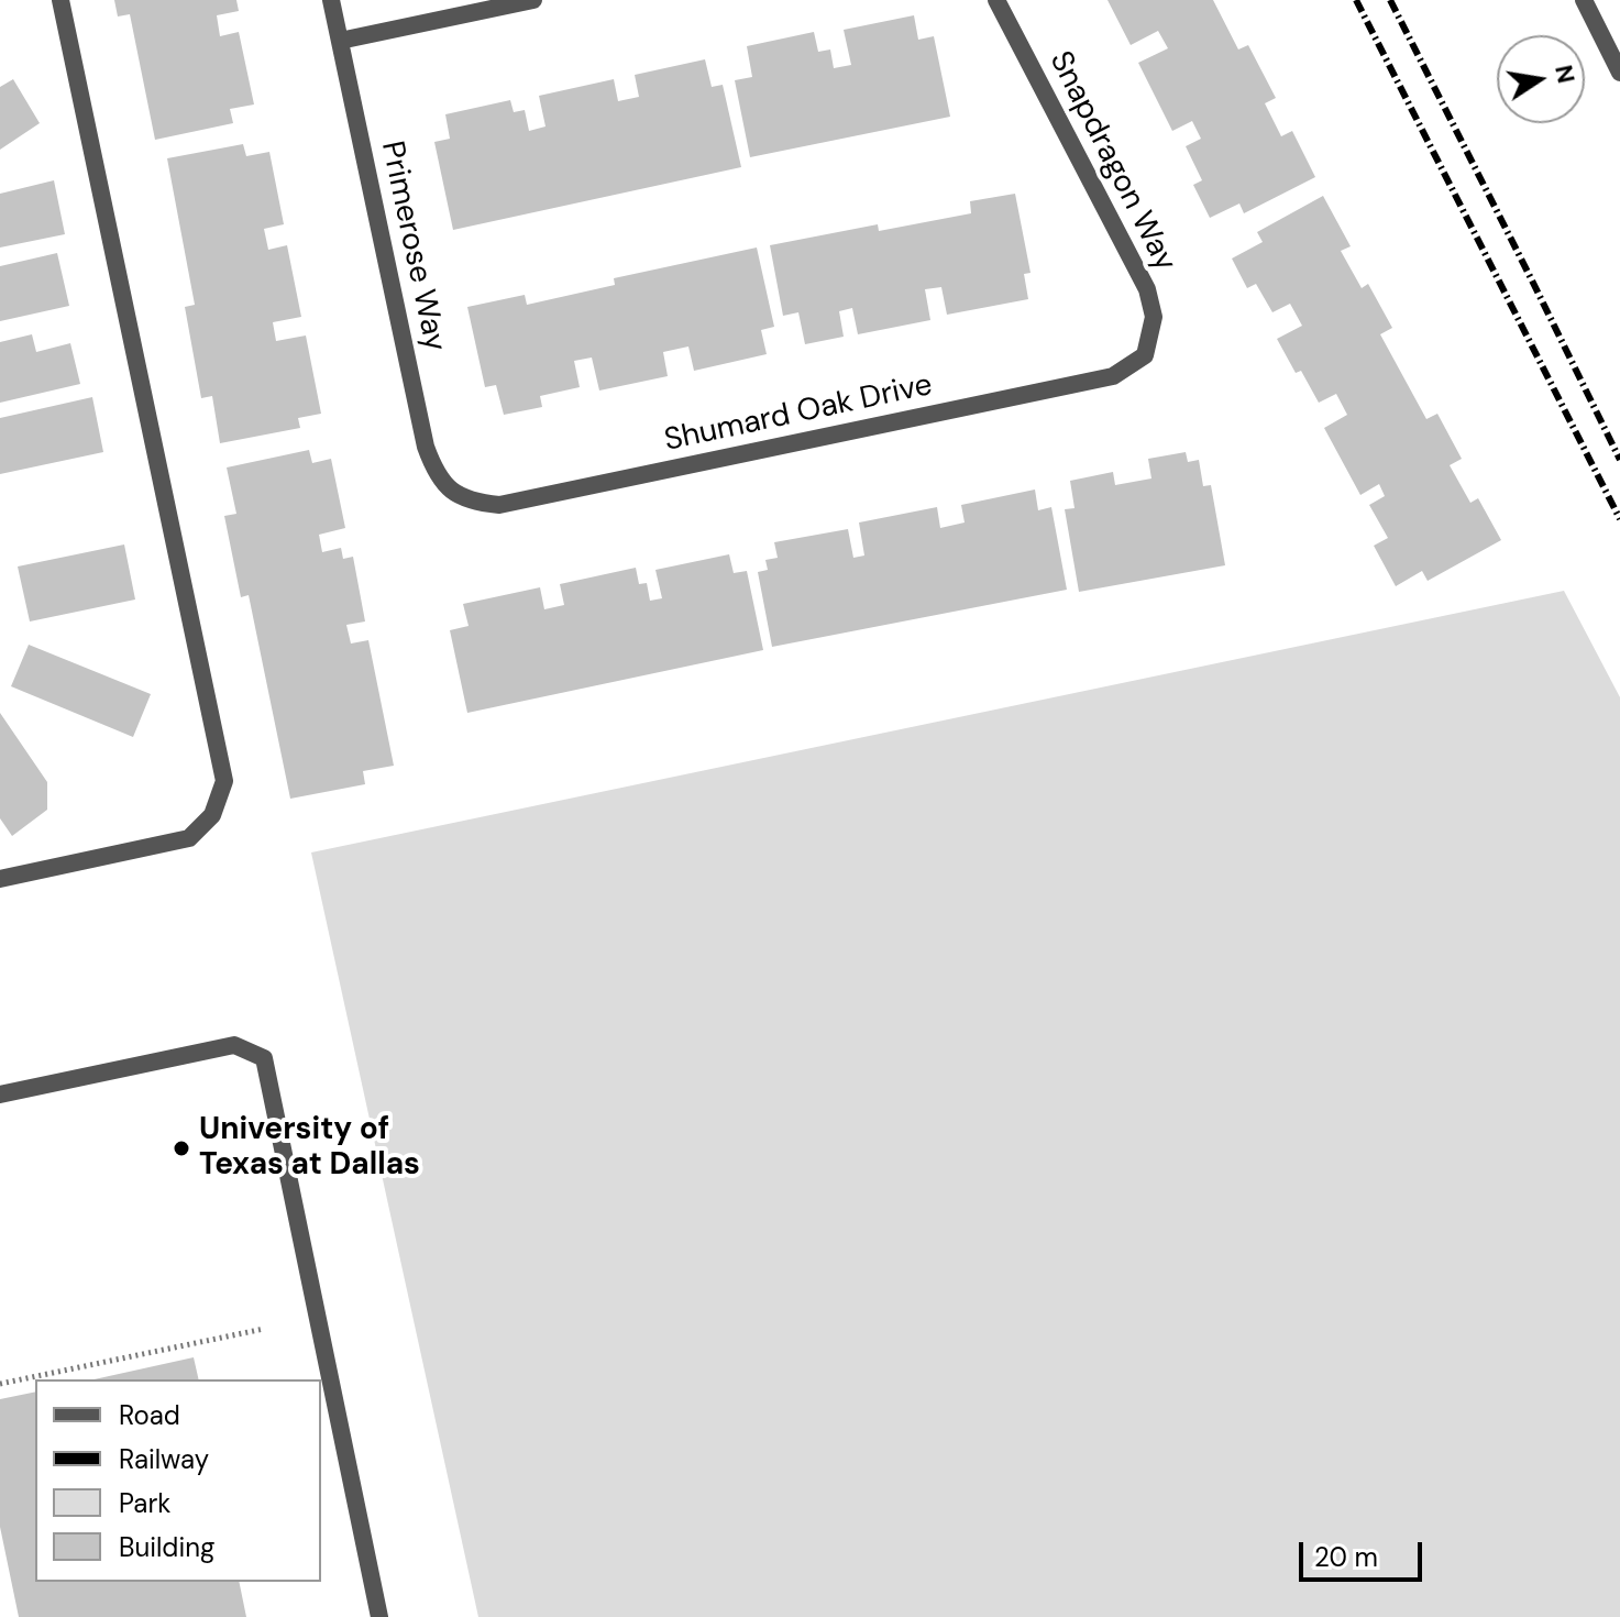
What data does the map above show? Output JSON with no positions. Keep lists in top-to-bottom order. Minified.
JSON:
{"streets":{"street":["Snapdragon Way","Primerose Way","Shumard Oak Drive"]},"crossings":[["Snapdragon Way","Shumard Oak Drive"],["Primerose Way","Shumard Oak Drive"]],"places":["University of Texas at Dallas"],"legend":["Road","Railway","Park","Building"],"scale_bar":"20 m","north":"right"}
